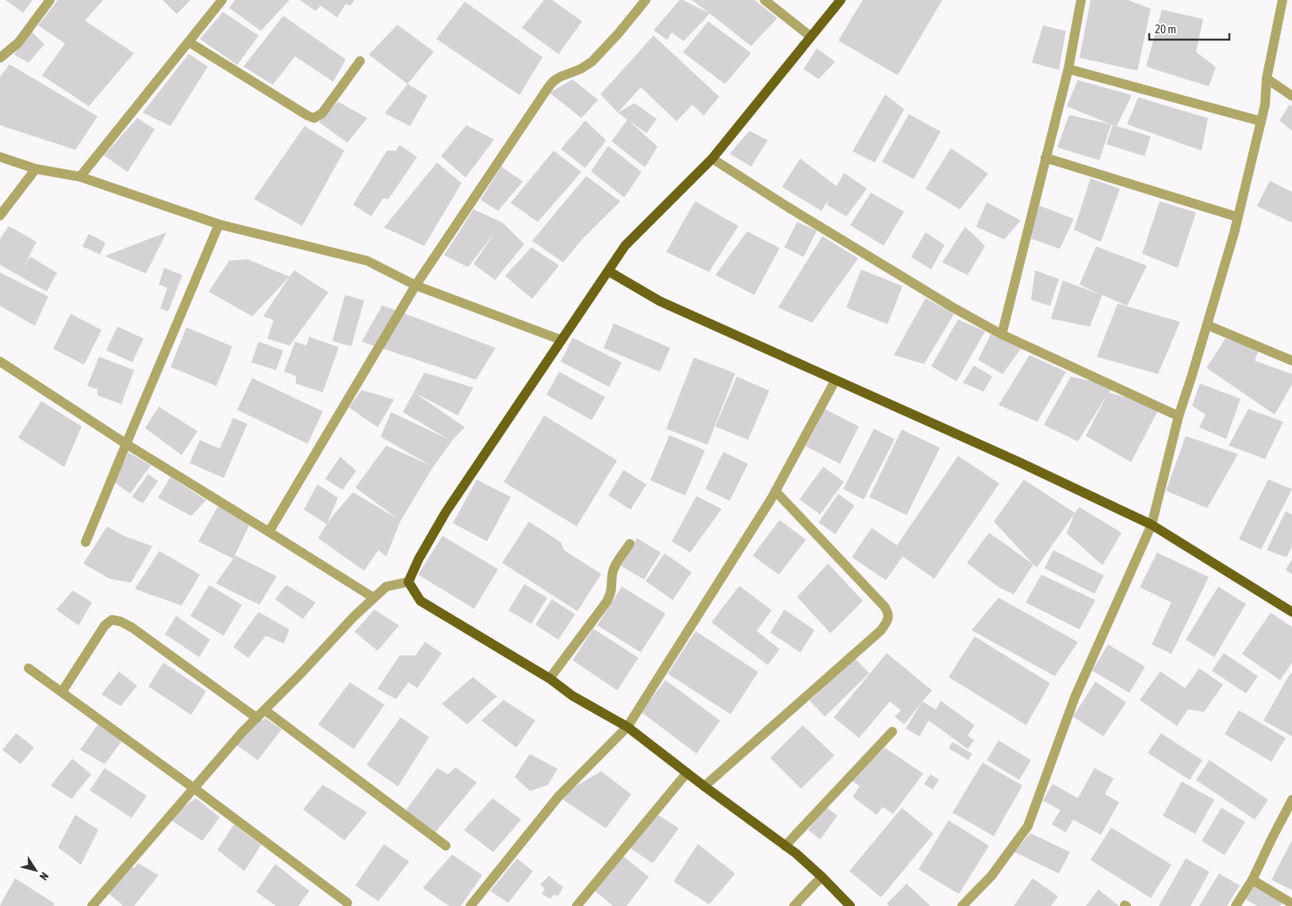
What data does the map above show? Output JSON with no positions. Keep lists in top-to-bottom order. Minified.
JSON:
{"scale_bar":"20 m","north":"bottom right"}
